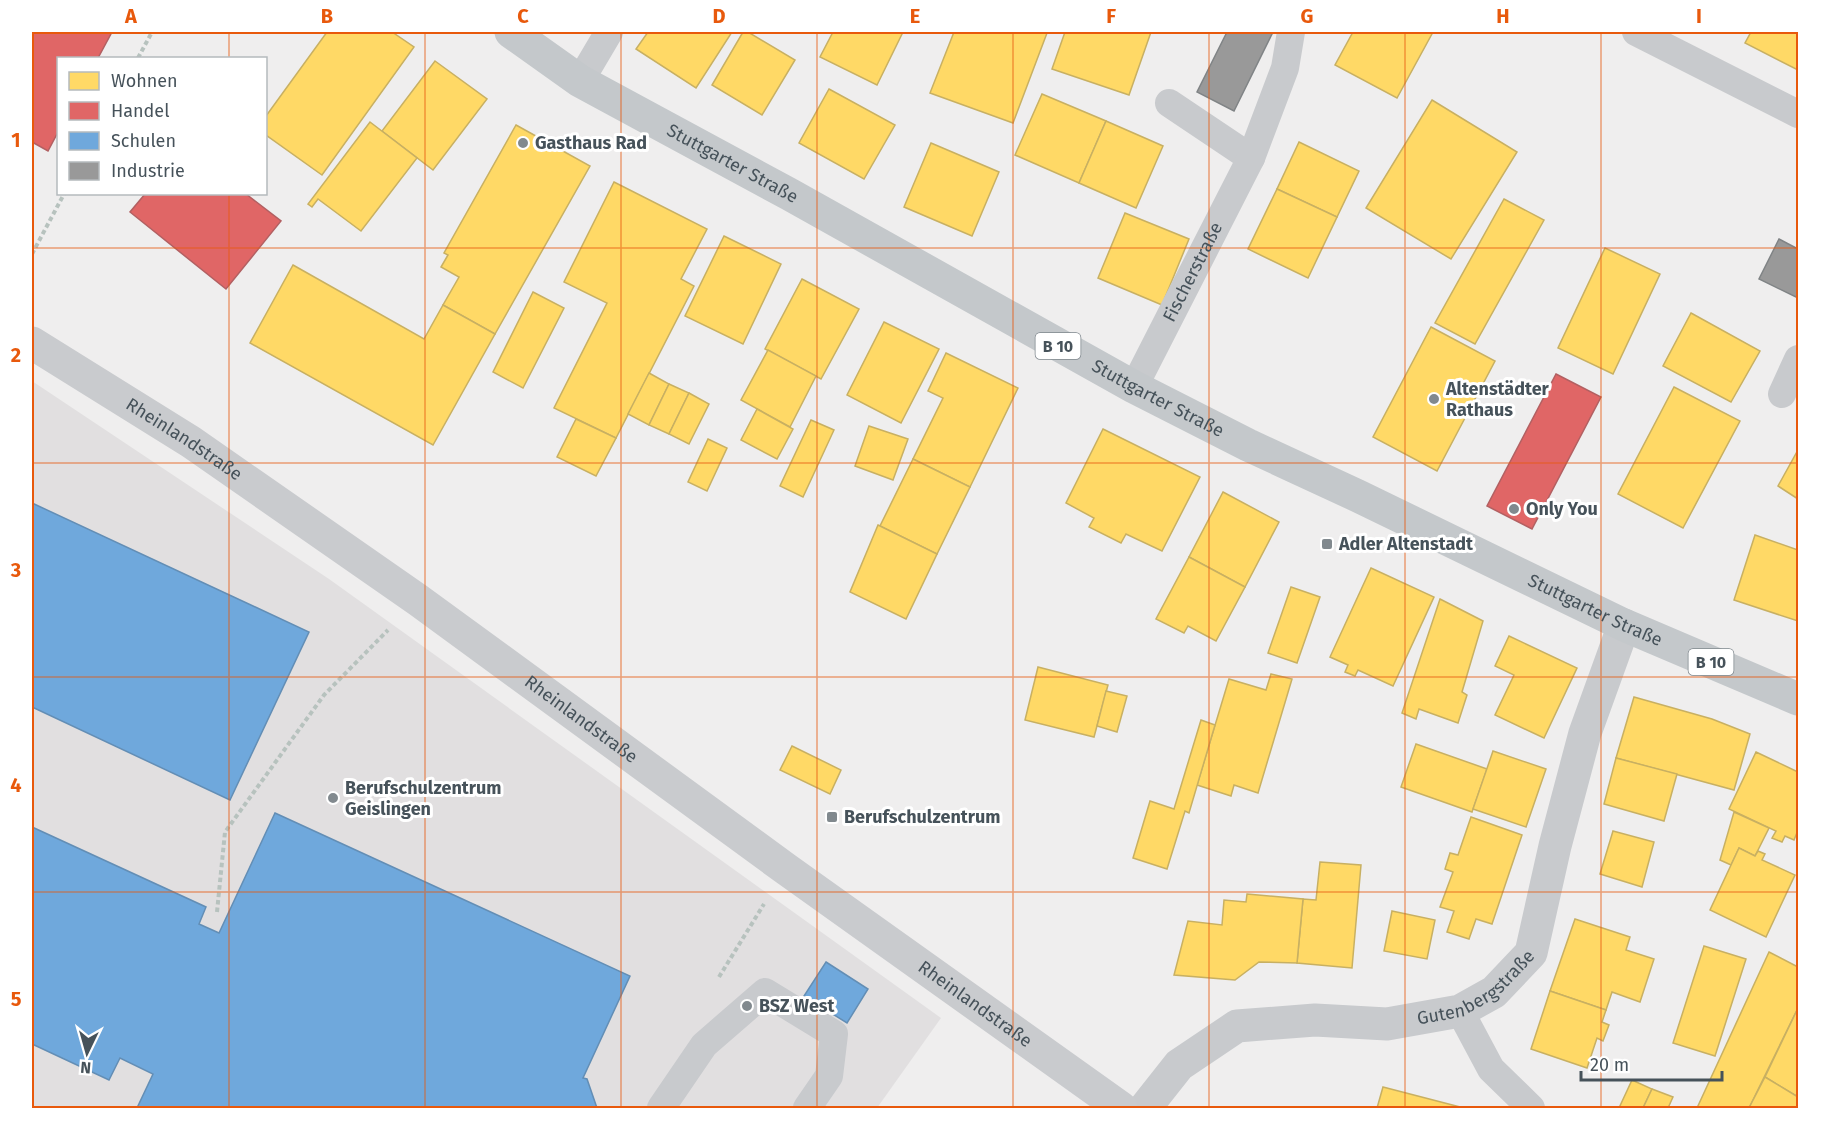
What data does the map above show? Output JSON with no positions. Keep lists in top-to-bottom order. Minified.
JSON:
{"streets":{"main road":["Stuttgarter Straße","B 10","Rheinlandstraße"],"street":["Gutenbergstraße"],"lane":["Fischerstraße"]},"crossings":[["Stuttgarter Straße","Fischerstraße"],["Stuttgarter Straße","Gutenbergstraße"]],"places":{"other":["Gasthaus Rad","Altenstädter Rathaus","Only You","Berufschulzentrum Geislingen","BSZ West"],"transit":["Adler Altenstadt","Berufschulzentrum"]},"legend":["Wohnen","Handel","Schulen","Industrie"],"scale_bar":"20 m","north":"bottom","grid":{"columns":["A","B","C","D","E","F","G","H","I"],"rows":["1","2","3","4","5"]}}
